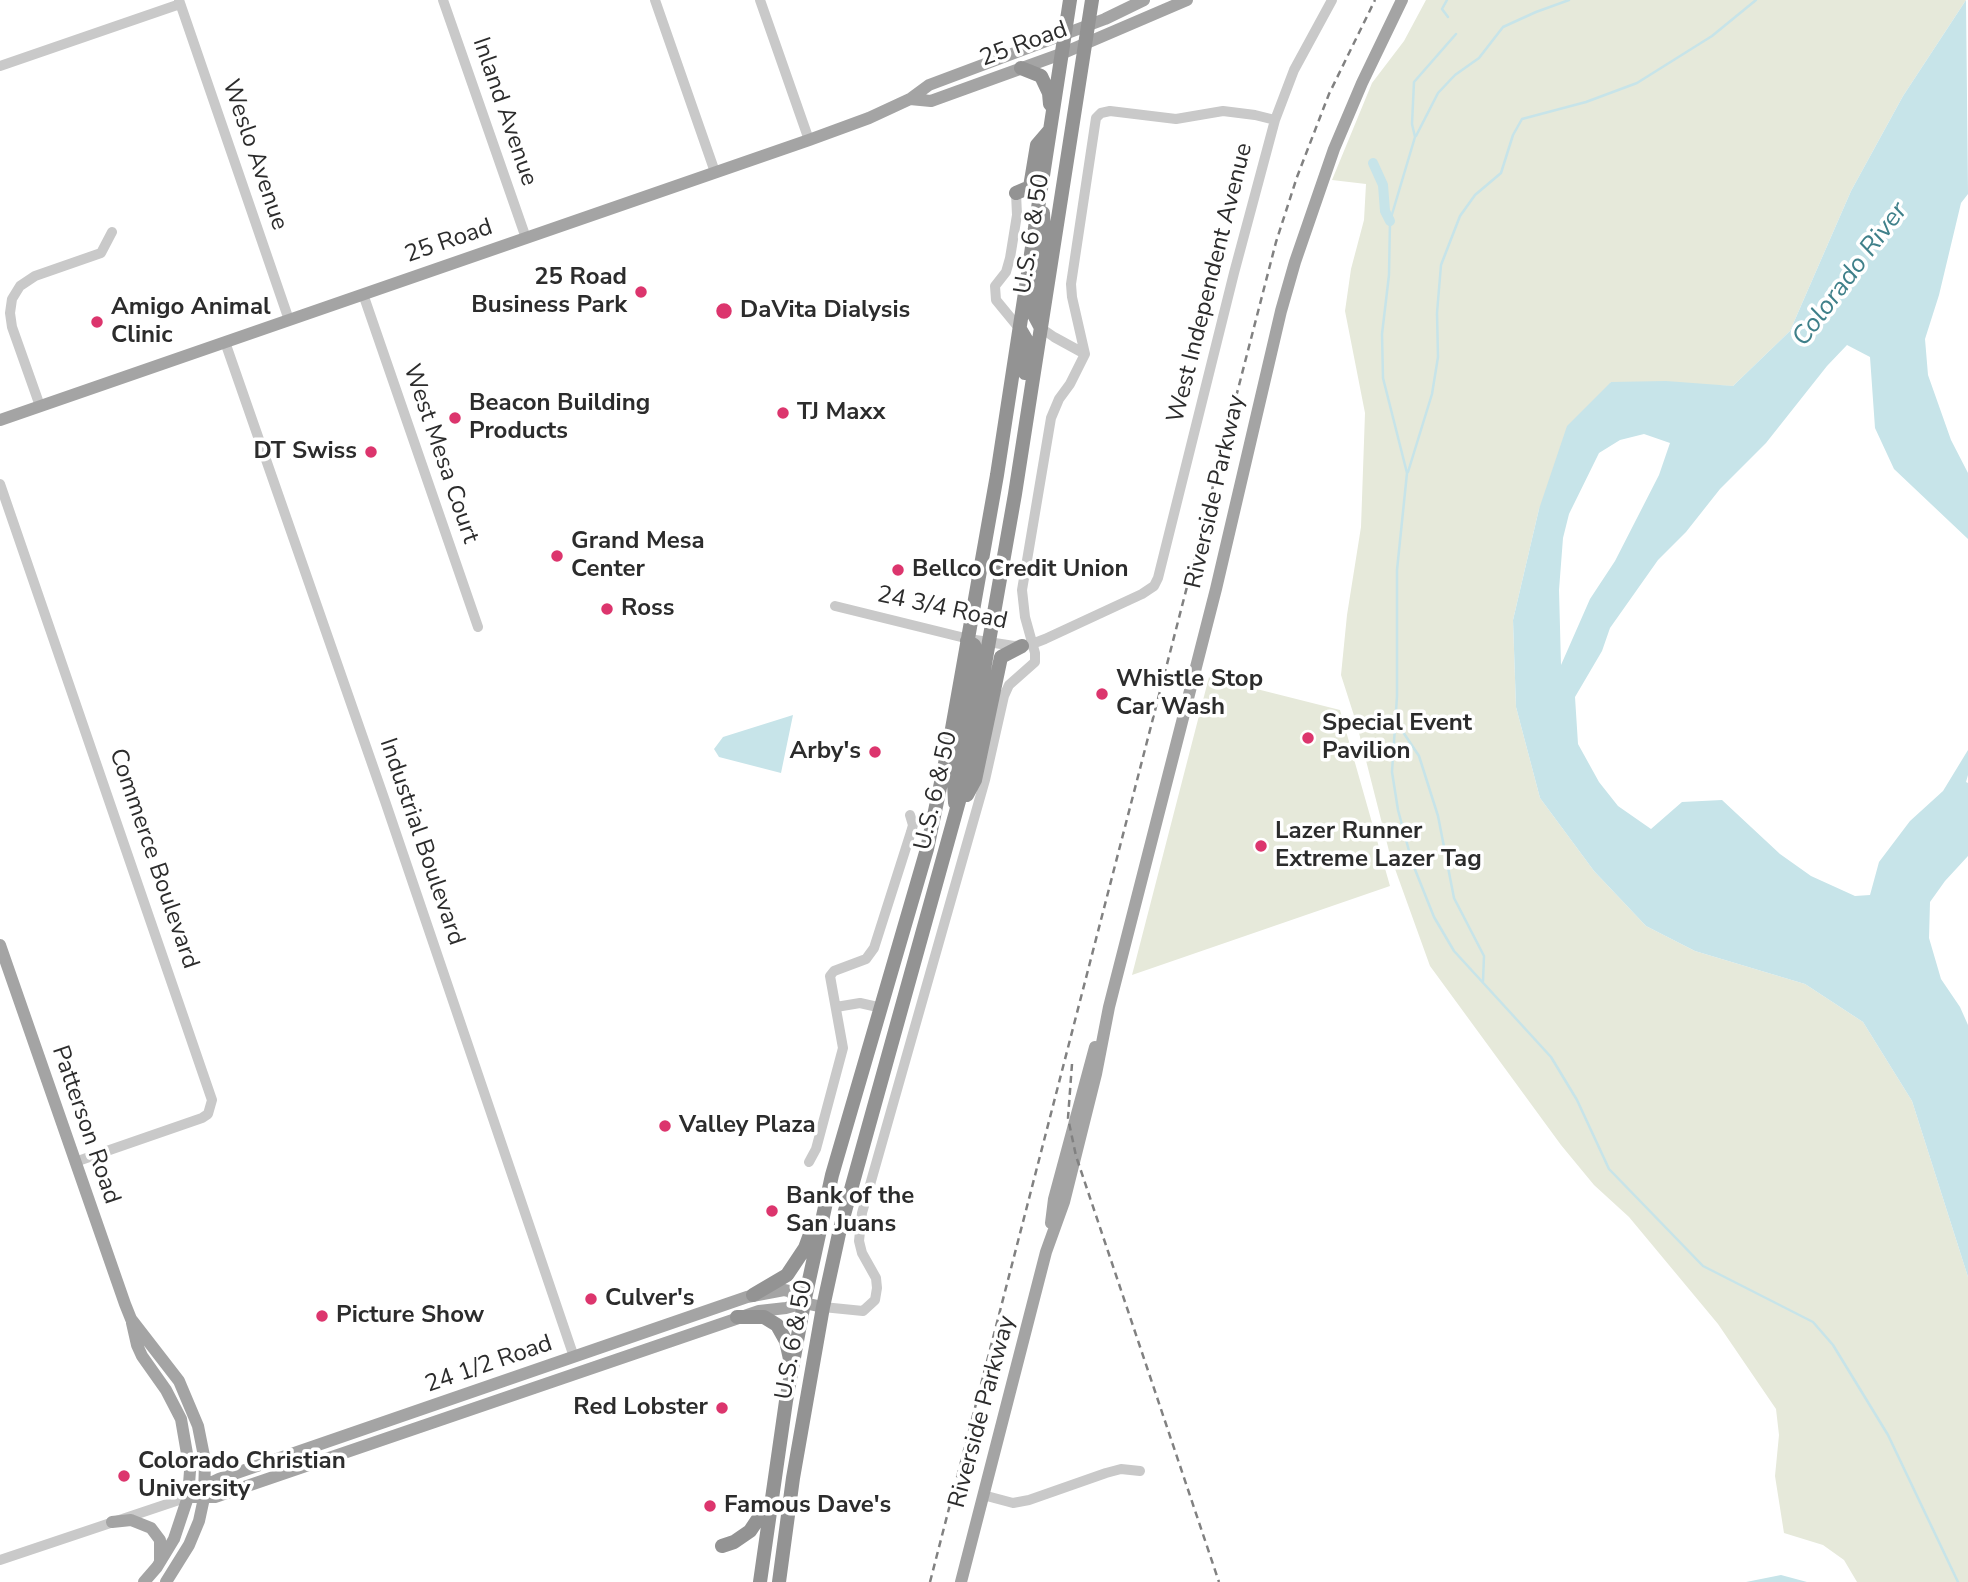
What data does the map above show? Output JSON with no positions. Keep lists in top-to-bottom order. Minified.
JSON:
{"streets":{"highway":["U.S. 6 & 50"],"main road":["25 Road","Riverside Parkway","Patterson Road","24 1/2 Road"],"street":["Inland Avenue","Weslo Avenue","West Independent Avenue","West Mesa Court","24 3/4 Road","Industrial Boulevard","Commerce Boulevard"]},"crossings":[["25 Road","Inland Avenue"],["25 Road","Weslo Avenue"],["25 Road","U.S. 6 & 50"],["25 Road","West Mesa Court"],["25 Road","Industrial Boulevard"],["U.S. 6 & 50","24 3/4 Road"],["U.S. 6 & 50","24 1/2 Road"],["West Independent Avenue","24 3/4 Road"],["Industrial Boulevard","24 1/2 Road"],["Commerce Boulevard","Patterson Road"],["Patterson Road","24 1/2 Road"]],"water":["Colorado River"],"places":["25 Road Business Park","DaVita Dialysis","Amigo Animal Clinic","TJ Maxx","Beacon Building Products","DT Swiss","Grand Mesa Center","Bellco Credit Union","Ross","Whistle Stop Car Wash","Special Event Pavilion","Arby's","Lazer Runner Extreme Lazer Tag","Valley Plaza","Bank of the San Juans","Culver's","Picture Show","Red Lobster","Colorado Christian University","Famous Dave's"]}
